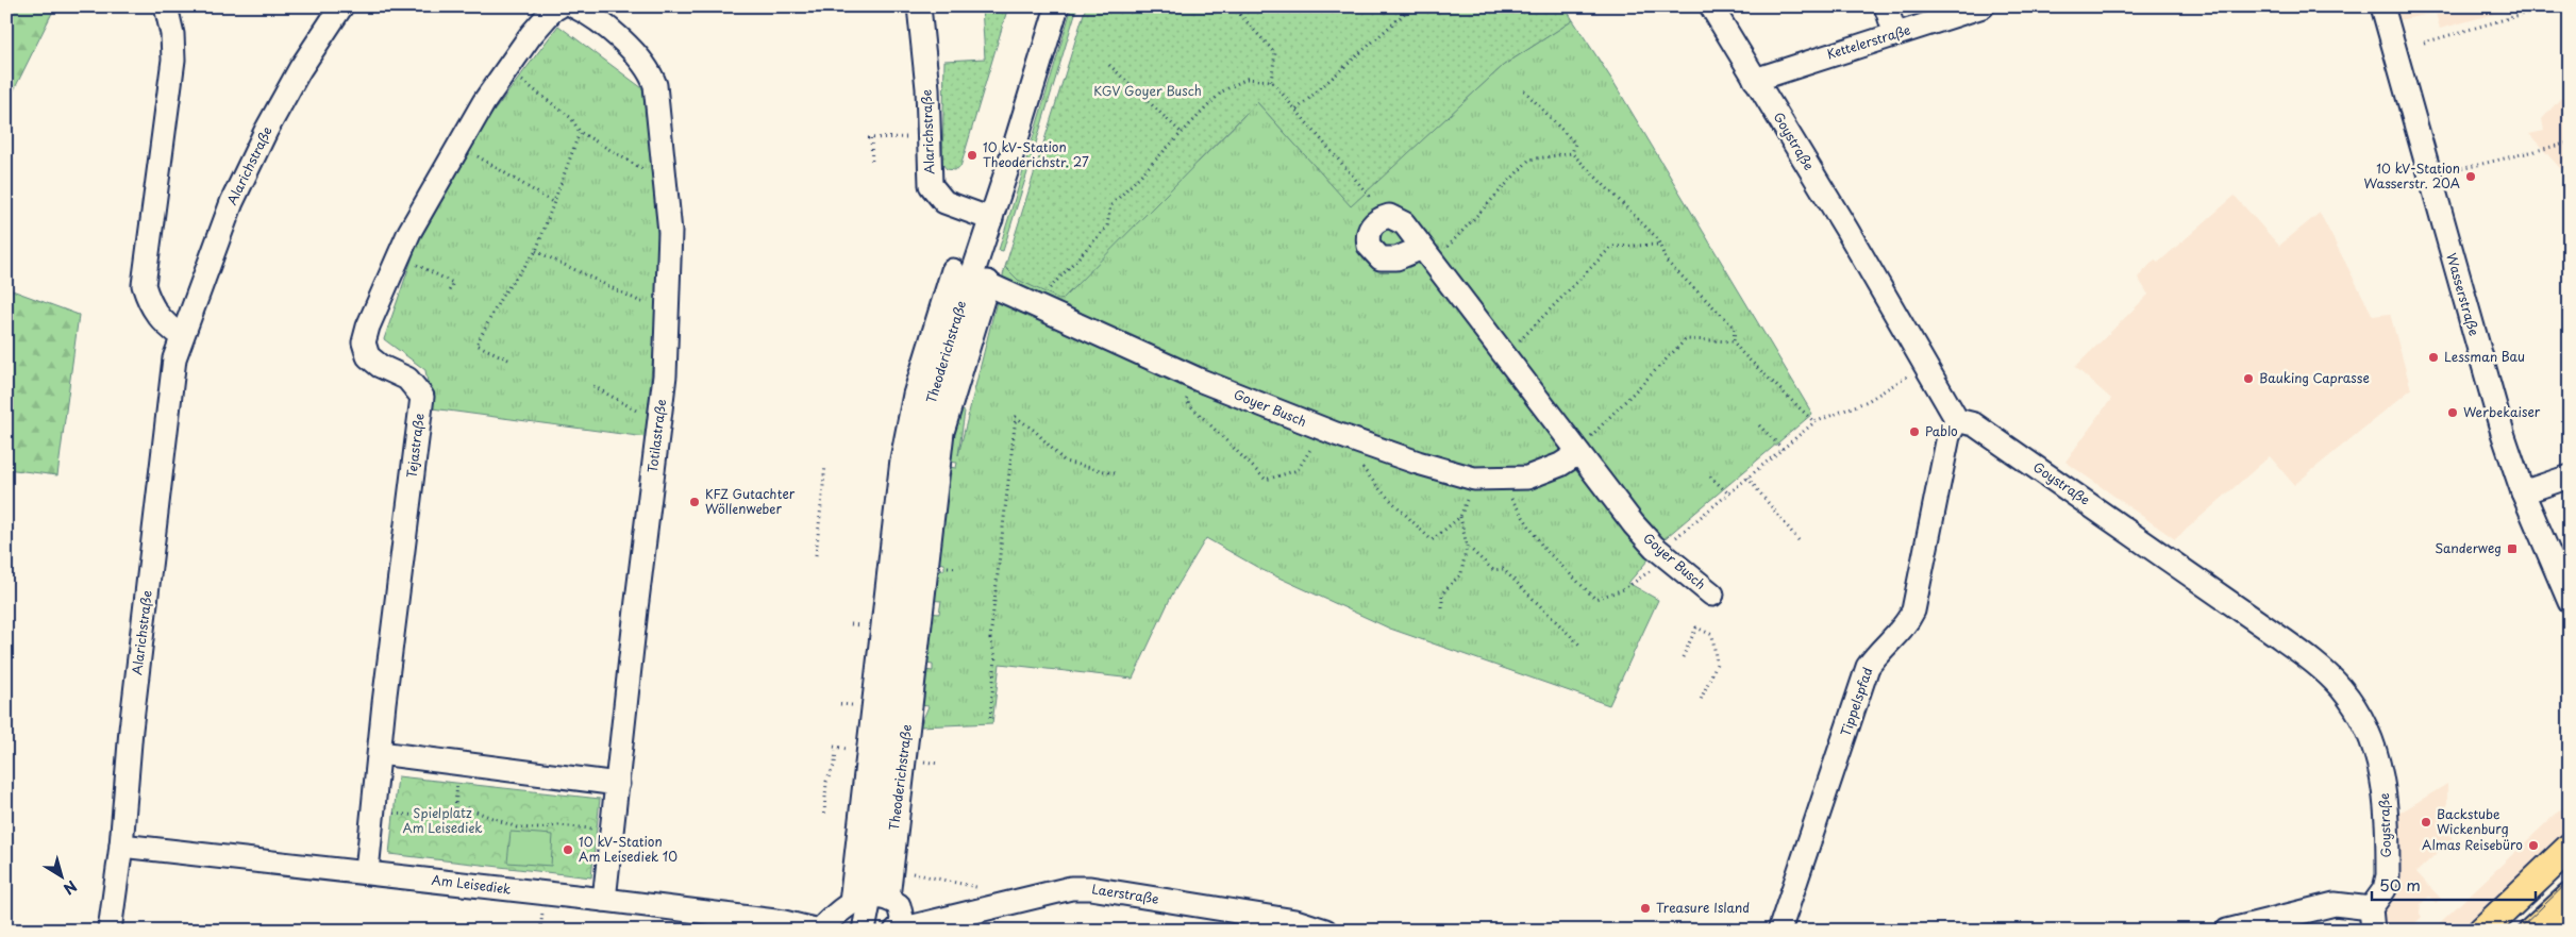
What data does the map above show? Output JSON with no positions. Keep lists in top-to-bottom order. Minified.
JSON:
{"streets":{"street":["Kettelerstraße","Alarichstraße","Goystraße","Wasserstraße","Theoderichstraße","Goyer Busch","Totilastraße","Tejastraße","Tippelspfad","Am Leisediek","Laerstraße"]},"crossings":[["Kettelerstraße","Goystraße"],["Alarichstraße","Theoderichstraße"],["Alarichstraße","Am Leisediek"],["Goystraße","Tippelspfad"],["Theoderichstraße","Goyer Busch"],["Totilastraße","Am Leisediek"],["Tejastraße","Am Leisediek"]],"parks":["KGV Goyer Busch","Spielplatz Am Leisediek"],"places":{"other":["10 kV-Station Theoderichstr. 27","10 kV-Station Wasserstr. 20A","Lessman Bau","Bauking Caprasse","Werbekaiser","Pablo","KFZ Gutachter Wöllenweber","Backstube Wickenburg","Almas Reisebüro","10 kV-Station Am Leisediek 10","Treasure Island"],"transit":["Sanderweg"]},"scale_bar":"50 m","north":"bottom right"}
